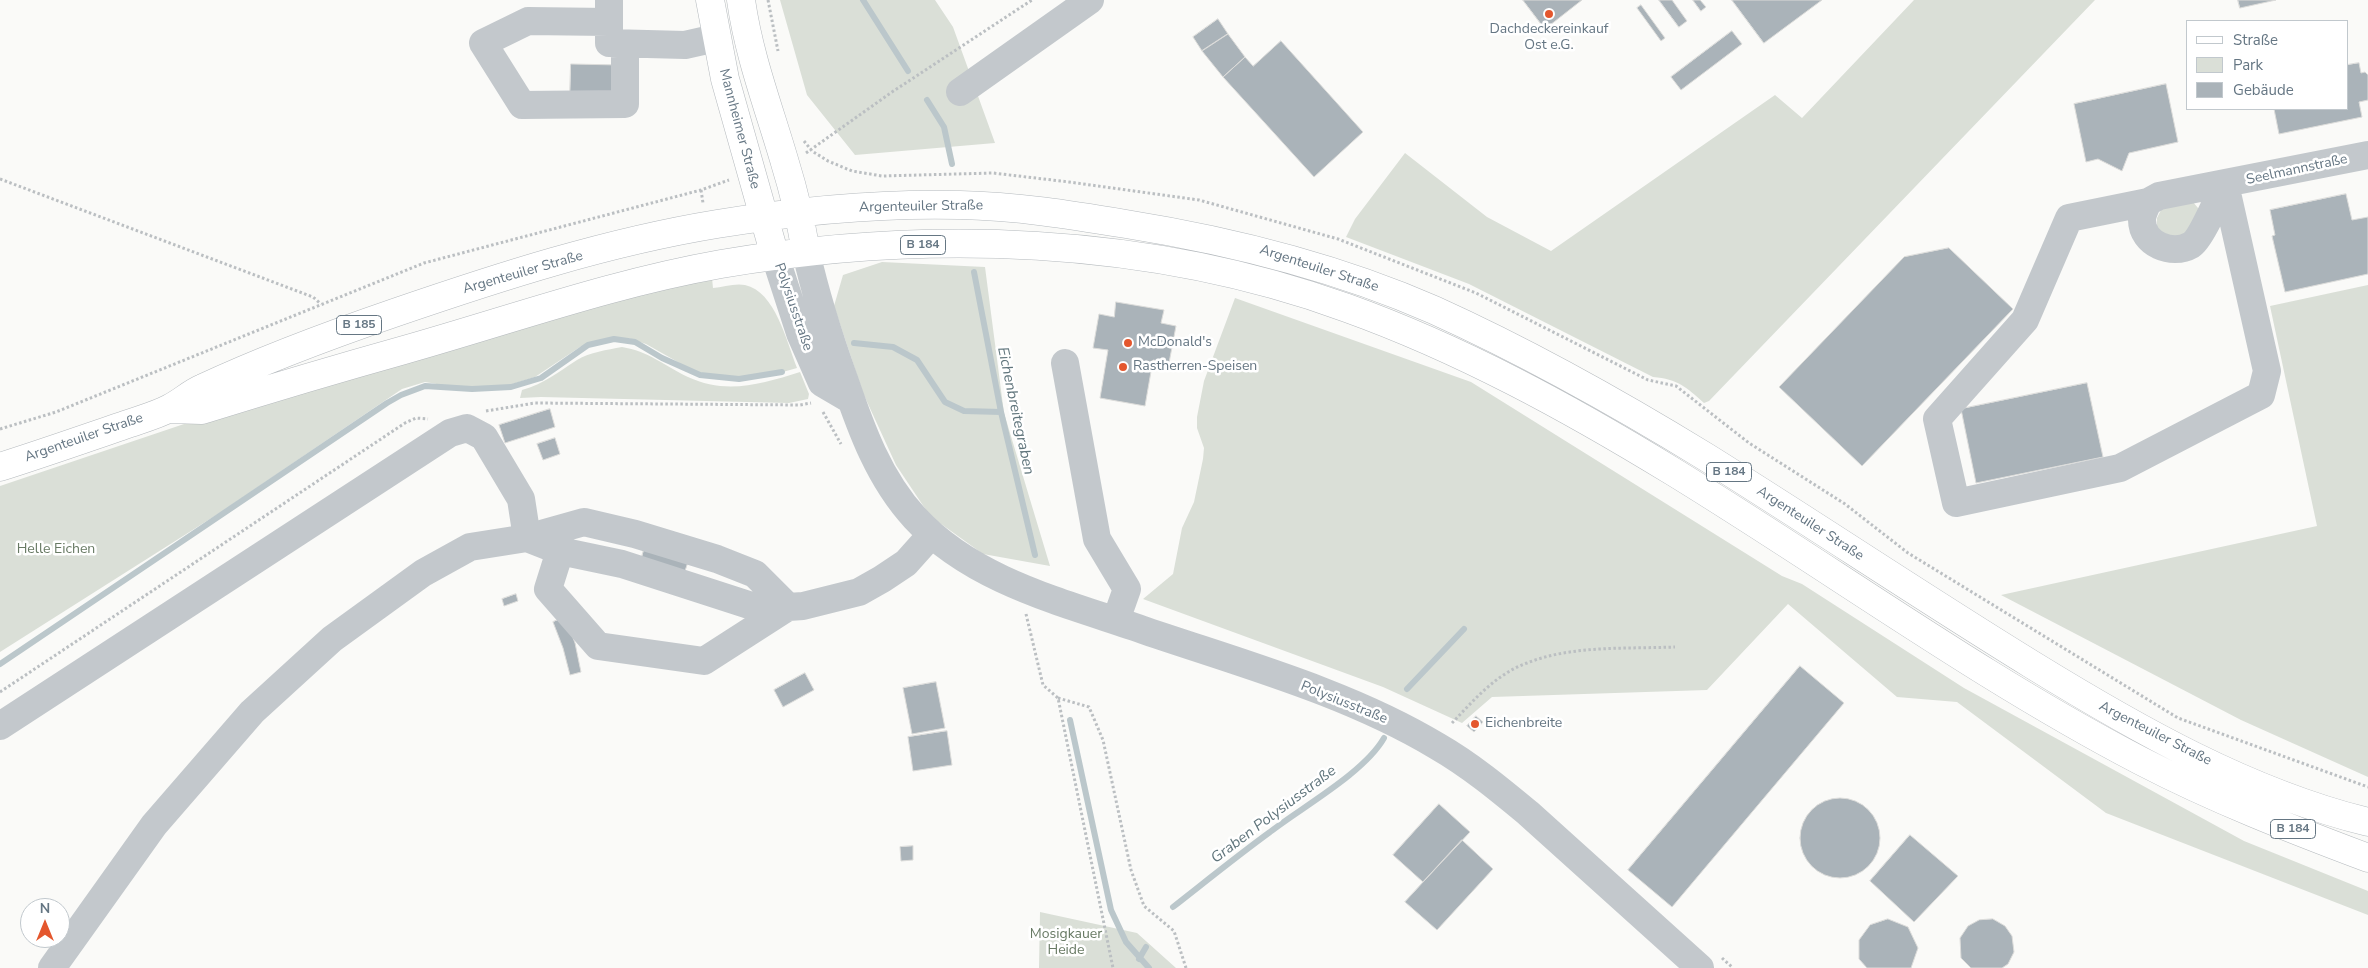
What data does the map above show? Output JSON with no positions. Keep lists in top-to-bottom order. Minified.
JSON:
{"streets":{"main road":["Mannheimer Straße","Argenteuiler Straße","B 184","B 185"],"street":["Seelmannstraße","Polysiusstraße"]},"crossings":[["Mannheimer Straße","Argenteuiler Straße"],["Mannheimer Straße","Polysiusstraße"],["Argenteuiler Straße","Polysiusstraße"]],"water":["Eichenbreitegraben","Graben Polysiusstraße"],"parks":["Helle Eichen","Mosigkauer Heide"],"places":["Dachdeckereinkauf Ost e.G.","McDonald's","Rastherren-Speisen","Eichenbreite"],"legend":["Straße","Park","Gebäude"],"north":"top"}
